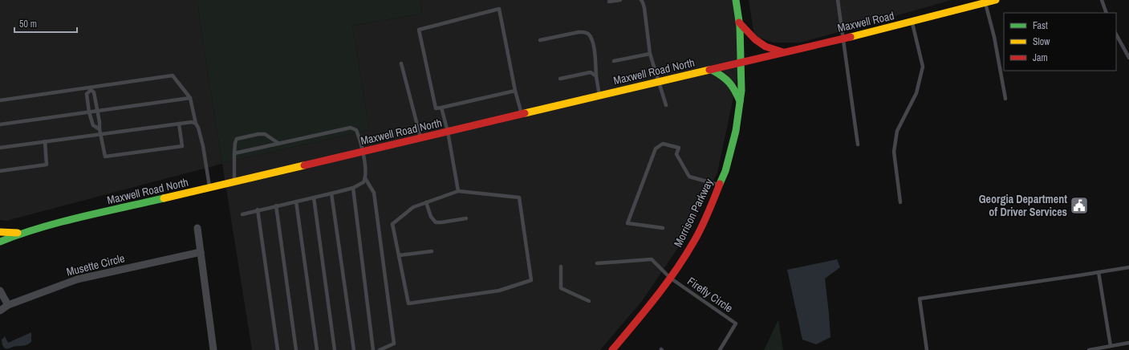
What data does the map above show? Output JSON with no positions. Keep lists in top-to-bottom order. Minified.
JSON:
{"streets":{"street":["Maxwell Road","Maxwell Road North","Morrison Parkway","Musette Circle"],"lane":["Firefly Circle"]},"crossings":[["Maxwell Road","Maxwell Road North"],["Maxwell Road","Morrison Parkway"],["Maxwell Road North","Morrison Parkway"],["Morrison Parkway","Firefly Circle"]],"places":{"public building":["Georgia Department of Driver Services"]},"legend":["Fast","Slow","Jam"],"scale_bar":"50 m"}
